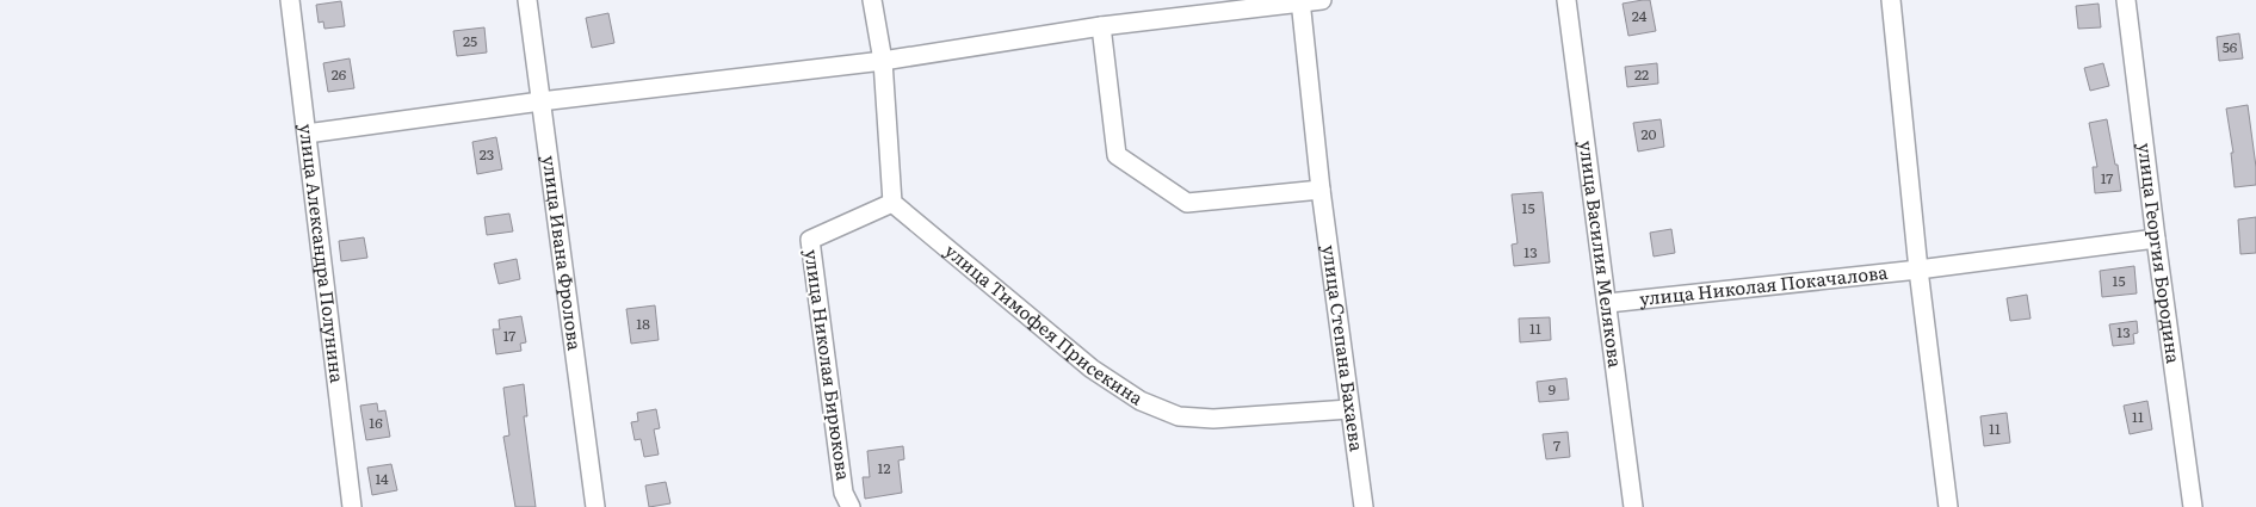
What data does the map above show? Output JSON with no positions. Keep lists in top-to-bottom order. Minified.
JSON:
{"streets":{"street":["улица Александра Полунина","улица Василия Мелякова","улица Ивана Фролова","улица Георгия Бородина","улица Николая Покачалова","улица Тимофея Присекина","улица Степана Бахаева","улица Николая Бирюкова"]},"crossings":[["улица Василия Мелякова","улица Николая Покачалова"],["улица Георгия Бородина","улица Николая Покачалова"],["улица Тимофея Присекина","улица Степана Бахаева"],["улица Тимофея Присекина","улица Николая Бирюкова"]],"house_numbers":["24","25","56","26","22","20","23","17","15","13","15","18","11","13","17","9","11","16","11","7","12","14"]}
